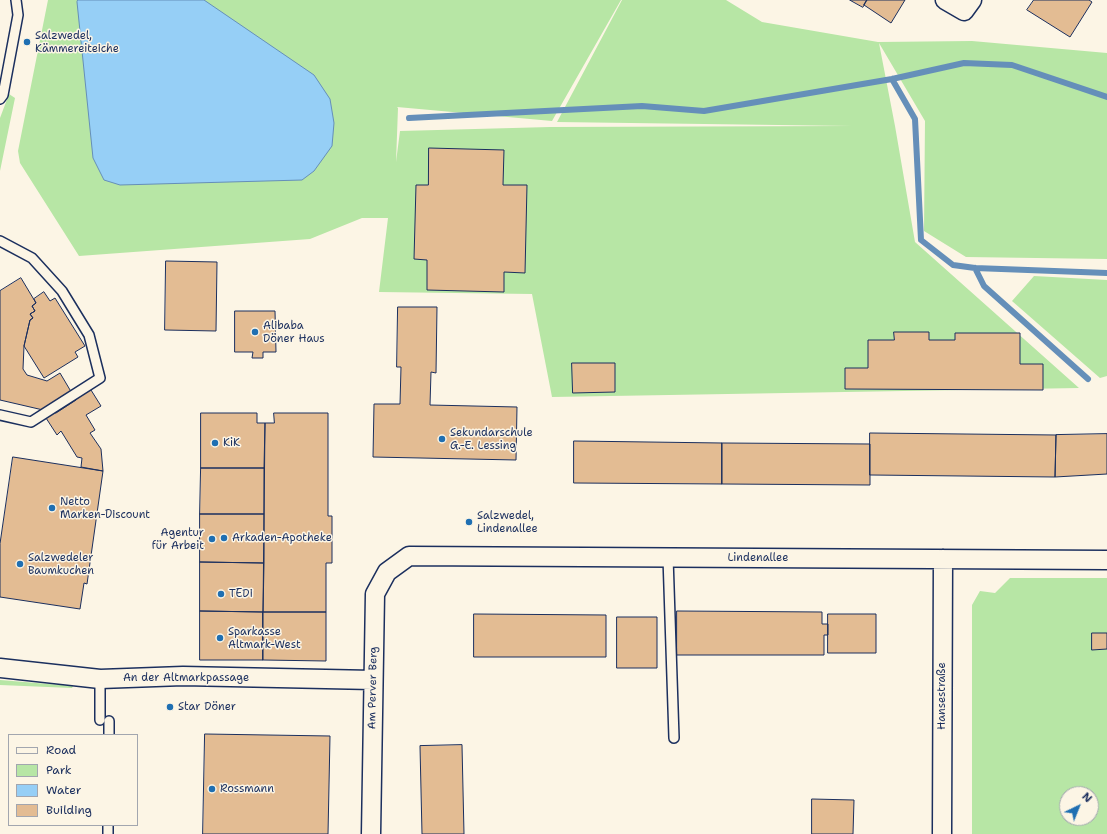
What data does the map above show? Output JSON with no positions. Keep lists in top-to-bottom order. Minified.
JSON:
{"streets":{"street":["Lindenallee","An der Altmarkpassage","Am Perver Berg","Hansestraße"]},"crossings":[["Lindenallee","Am Perver Berg"],["Lindenallee","Hansestraße"],["An der Altmarkpassage","Am Perver Berg"]],"places":["Salzwedel, Kämmereiteiche","Alibaba Döner Haus","Sekundarschule G.-E. Lessing","KiK","Netto Marken-Discount","Salzwedel, Lindenallee","Arkaden-Apotheke","Agentur für Arbeit","Salzwedeler Baumkuchen","TEDi","Sparkasse Altmark-West","Star Döner","Rossmann"],"legend":["Road","Park","Water","Building"],"north":"top right"}
